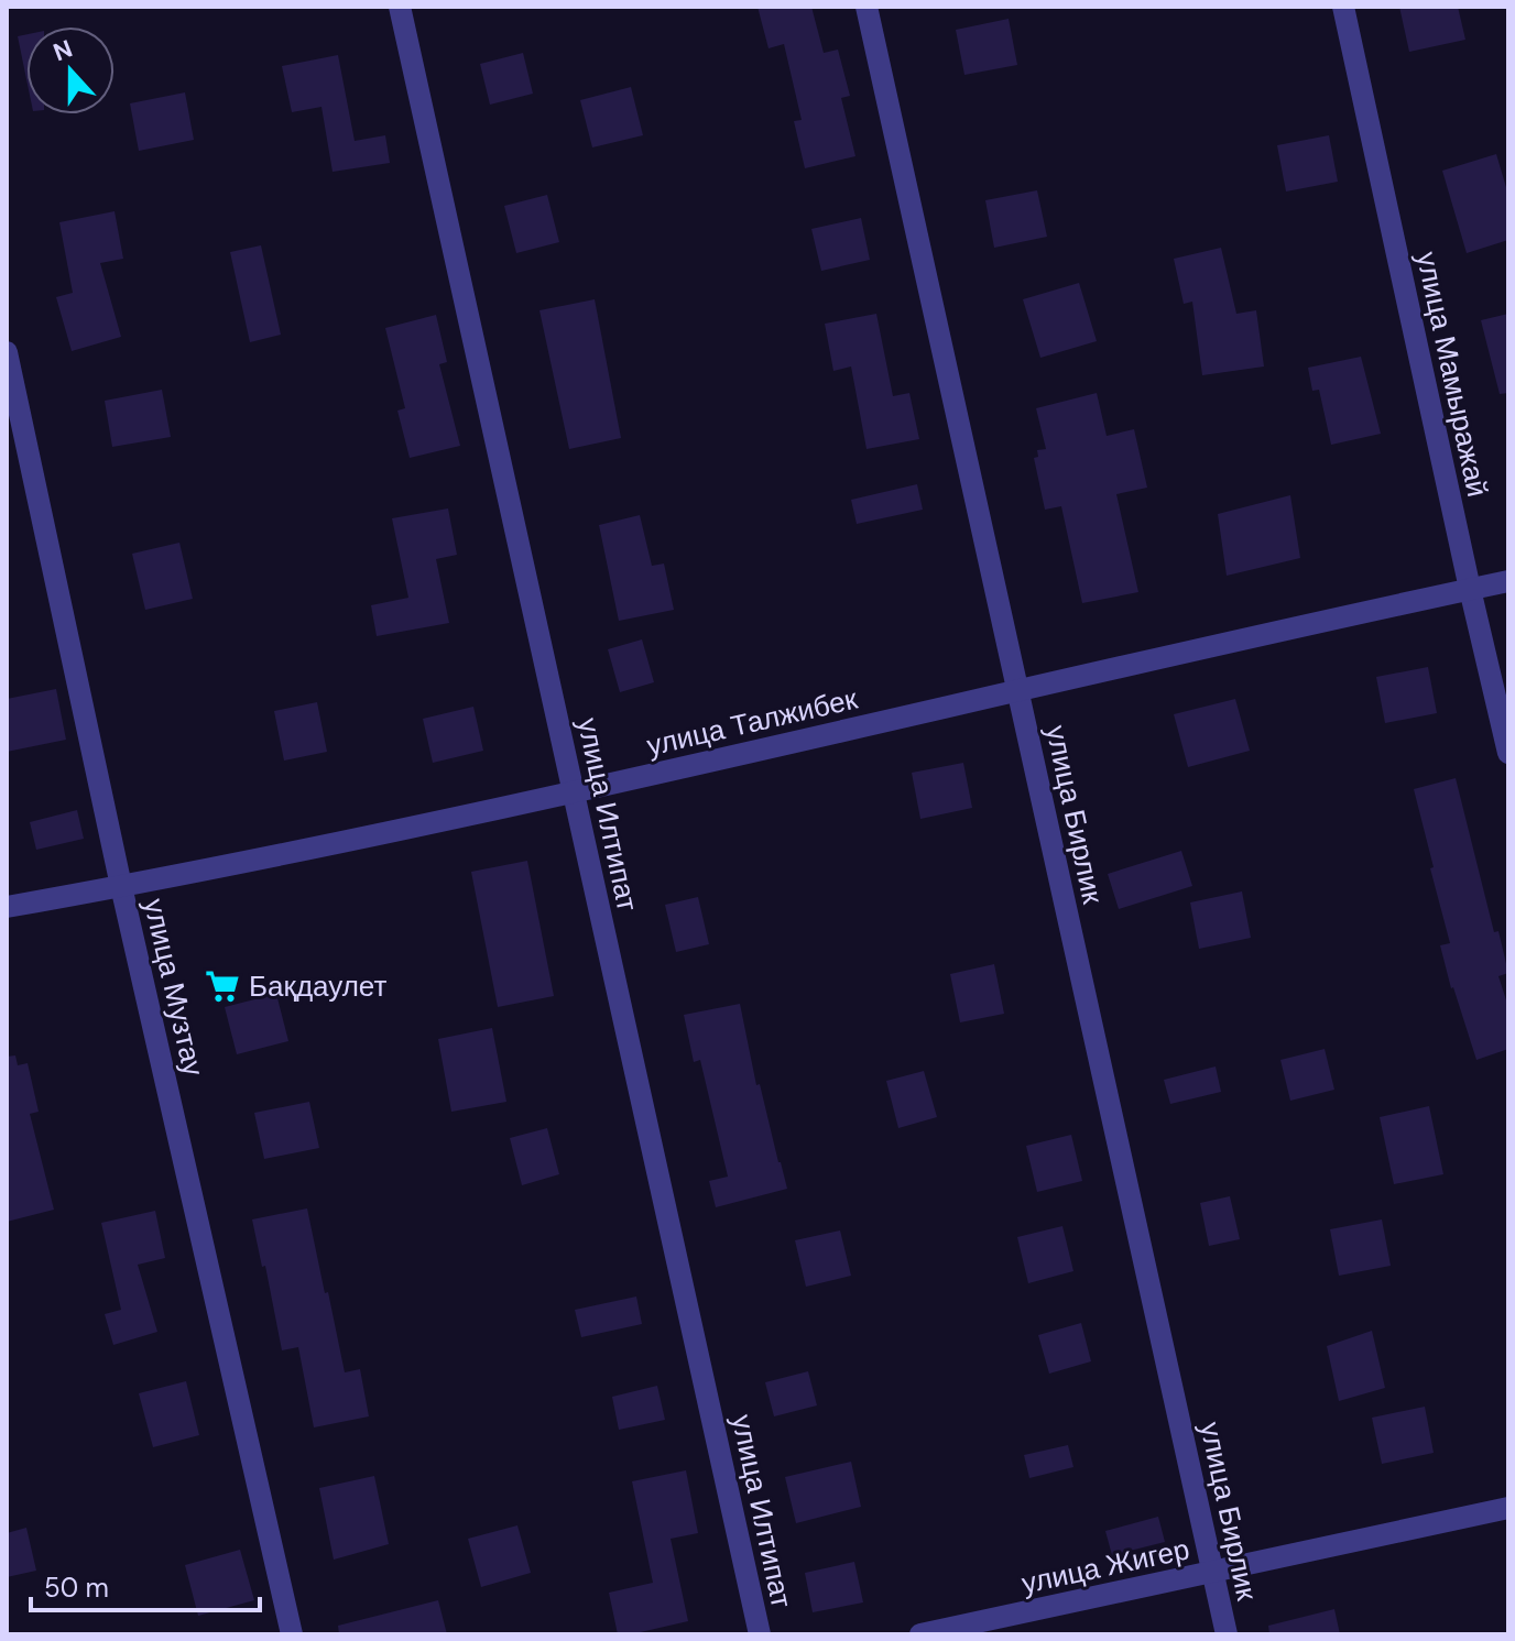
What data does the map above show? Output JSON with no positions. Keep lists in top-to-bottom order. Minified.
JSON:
{"streets":{"street":["улица Мамыражай","улица Талжибек","улица Илтипат","улица Бирлик","улица Музтау","улица Жигер"]},"crossings":[["улица Мамыражай","улица Талжибек"],["улица Талжибек","улица Илтипат"],["улица Талжибек","улица Бирлик"],["улица Талжибек","улица Музтау"],["улица Бирлик","улица Жигер"]],"places":{"supermarket":["Бақдаулет"]},"scale_bar":"50 m","north":"top"}
